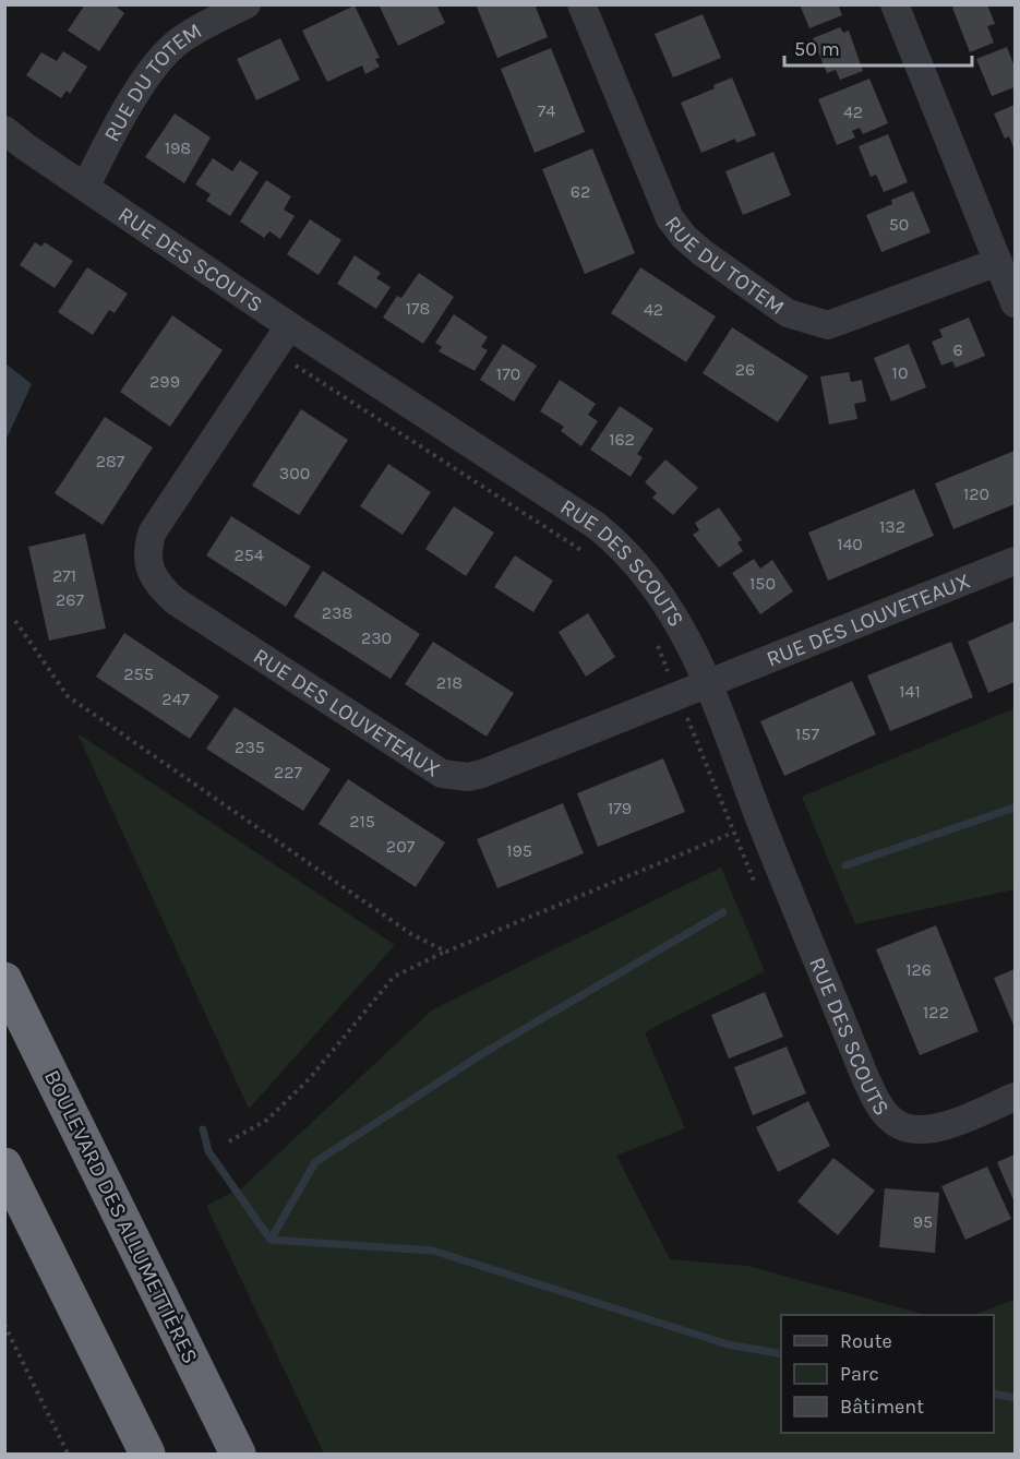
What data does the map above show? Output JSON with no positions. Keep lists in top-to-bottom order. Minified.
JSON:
{"streets":{"highway":["BOULEVARD DES ALLUMETTIÈRES"],"street":["RUE DU TOTEM","RUE DES SCOUTS","RUE DES LOUVETEAUX"]},"crossings":[["RUE DU TOTEM","RUE DES SCOUTS"],["RUE DES SCOUTS","RUE DES LOUVETEAUX"]],"house_numbers":["74","42","198","62","50","178","42","6","26","10","170","299","162","287","300","120","132","140","254","271","150","267","238","230","255","218","141","247","157","235","227","179","215","207","195","126","122","95"],"legend":["Route","Parc","Bâtiment"],"scale_bar":"50 m"}
